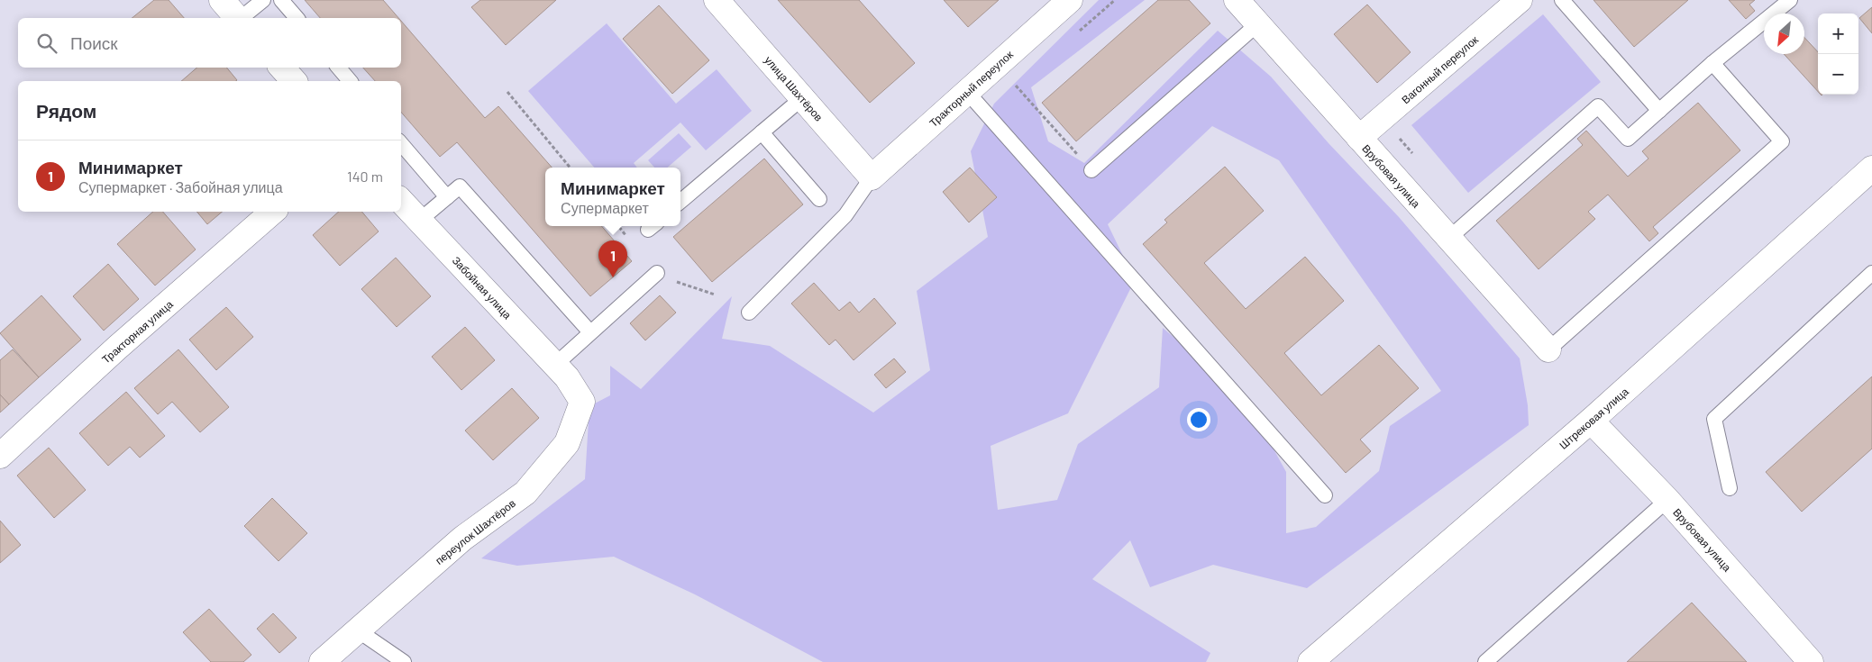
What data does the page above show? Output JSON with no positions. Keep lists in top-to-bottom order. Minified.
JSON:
{"streets":{"street":["Вагонный переулок","улица Шахтёров","Тракторный переулок","Врубовая улица","Забойная улица","Тракторная улица","Штрековая улица","переулок Шахтёров"]},"crossings":[["Вагонный переулок","Врубовая улица"],["улица Шахтёров","Тракторный переулок"],["Врубовая улица","Штрековая улица"],["Забойная улица","переулок Шахтёров"]],"north":"bottom left","page":{"map_buttons":["+","−"],"search":"Поиск","heading":"Рядом","list":[{"mark":"1","name":"Минимаркет","note":"Супермаркет · Забойная улица","value":"140 m"}],"popup":["Минимаркет","Супермаркет"],"pins":"1"}}
